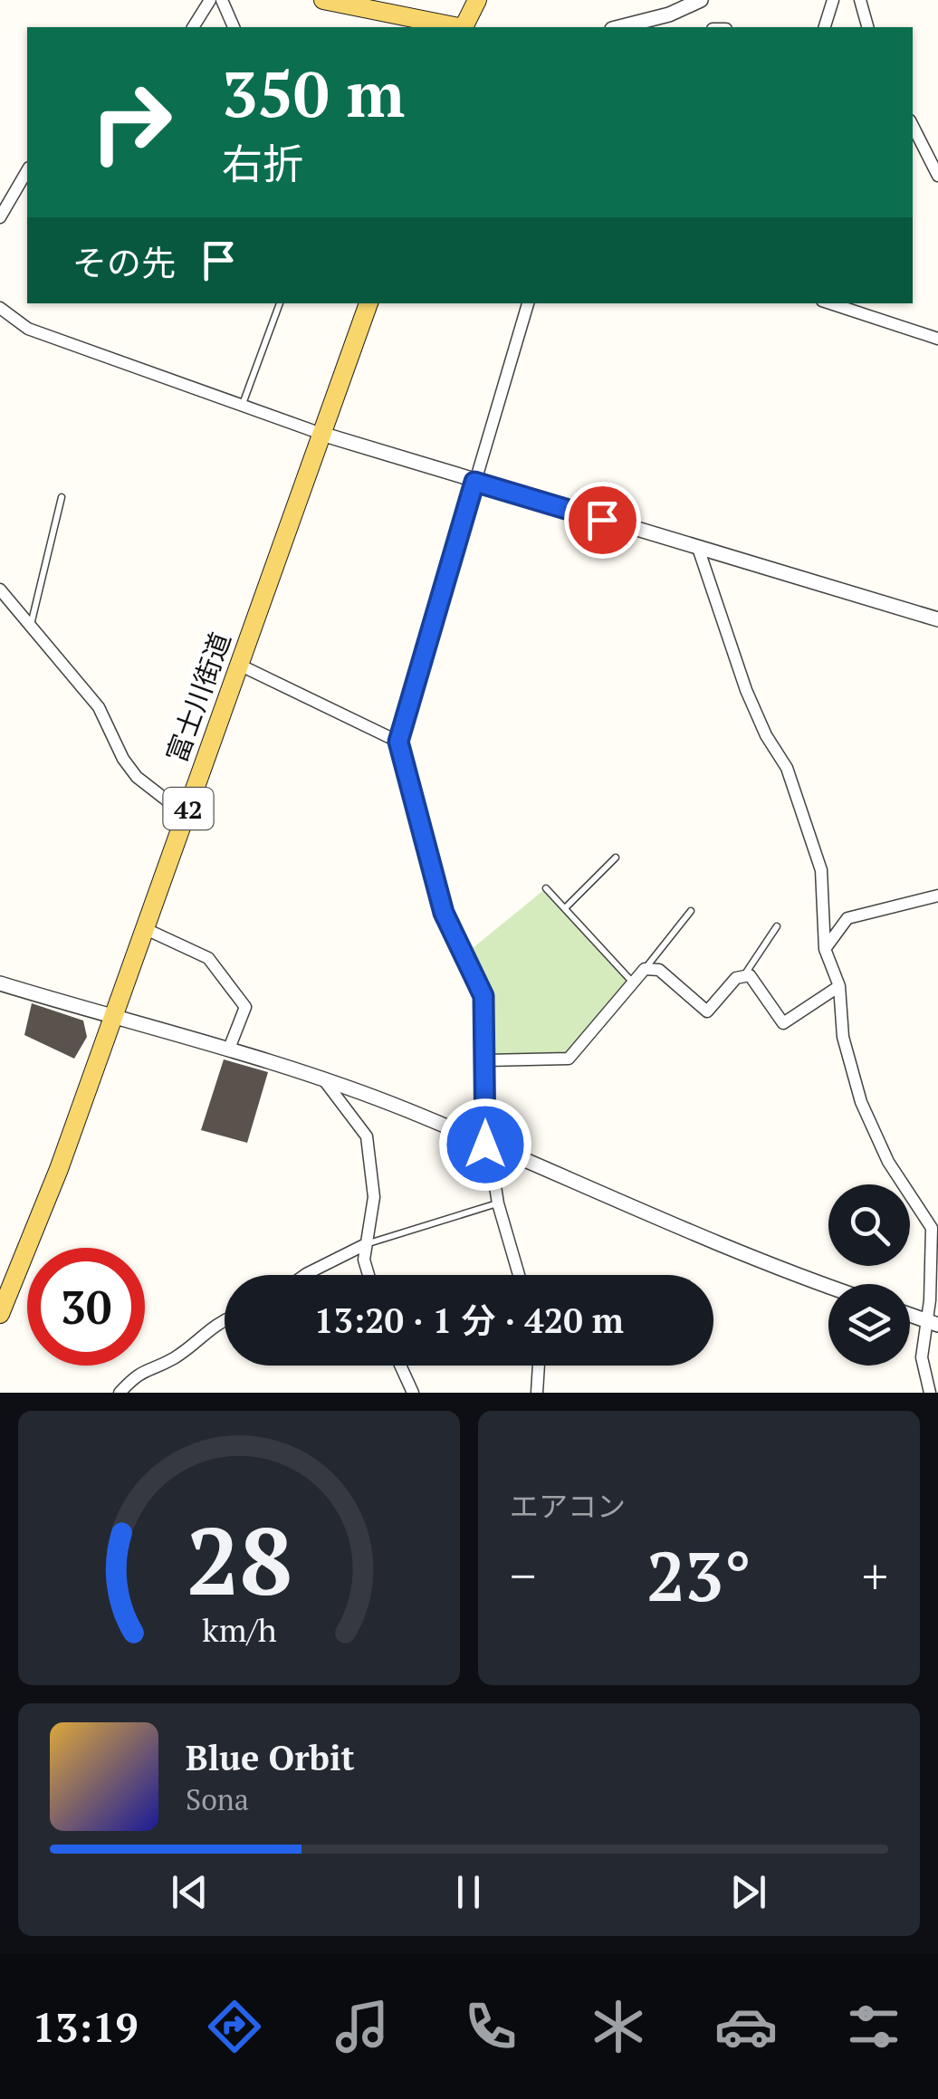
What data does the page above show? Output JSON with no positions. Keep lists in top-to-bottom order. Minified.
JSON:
{"streets":{"main road":["富士川街道","42"]},"page":{"turn":["350 m","右折"],"then":"その先","limit":"30","trip":"13:20 · 1 分 · 420 m","tile":"エアコン","heat":["−","23°","+"],"song":["Blue Orbit","Sona"],"tabs":"13:19","gauge":["28","km/h"]}}
